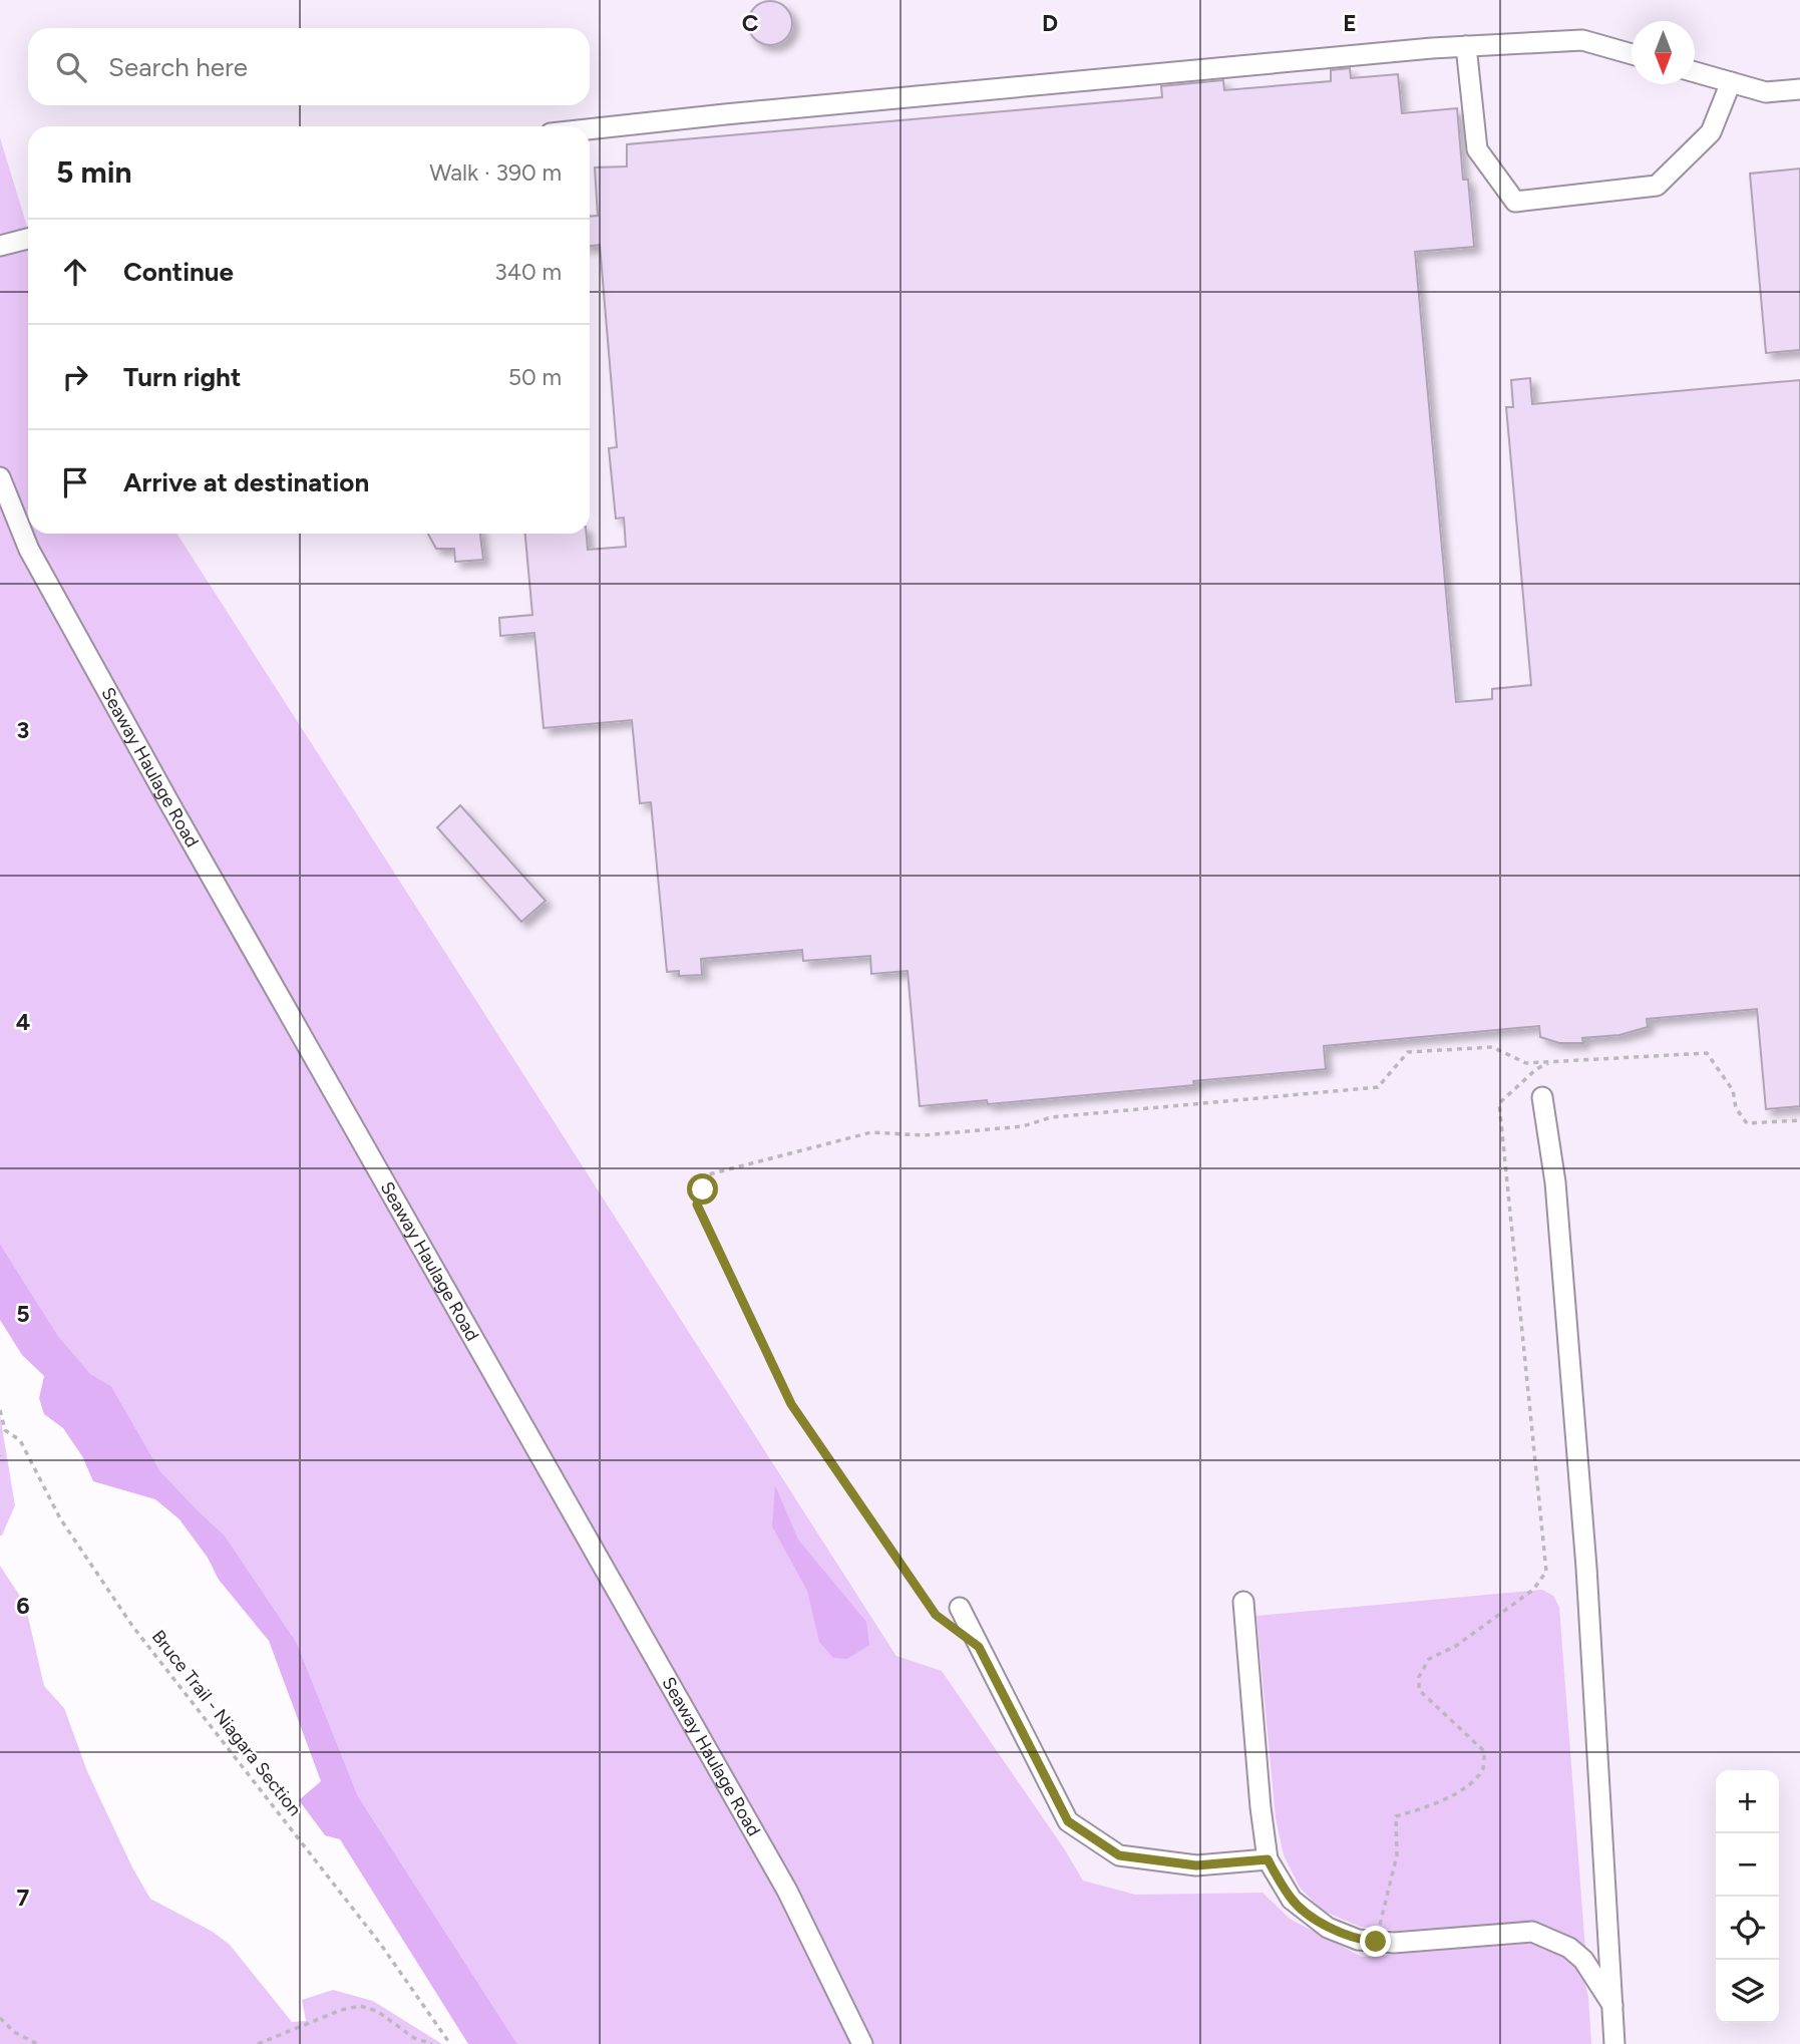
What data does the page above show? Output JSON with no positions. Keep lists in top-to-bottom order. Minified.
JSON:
{"streets":{"street":["Seaway Haulage Road"],"path":["Bruce Trail - Niagara Section"]},"north":"bottom","page":{"search":"Search here","heading":["5 min","Walk · 390 m"],"list":[["Continue","340 m"],["Turn right","50 m"],"Arrive at destination"],"map_buttons":["+","−"]},"grid":{"columns":["C","D","E"],"rows":["3","4","5","6","7"]}}
